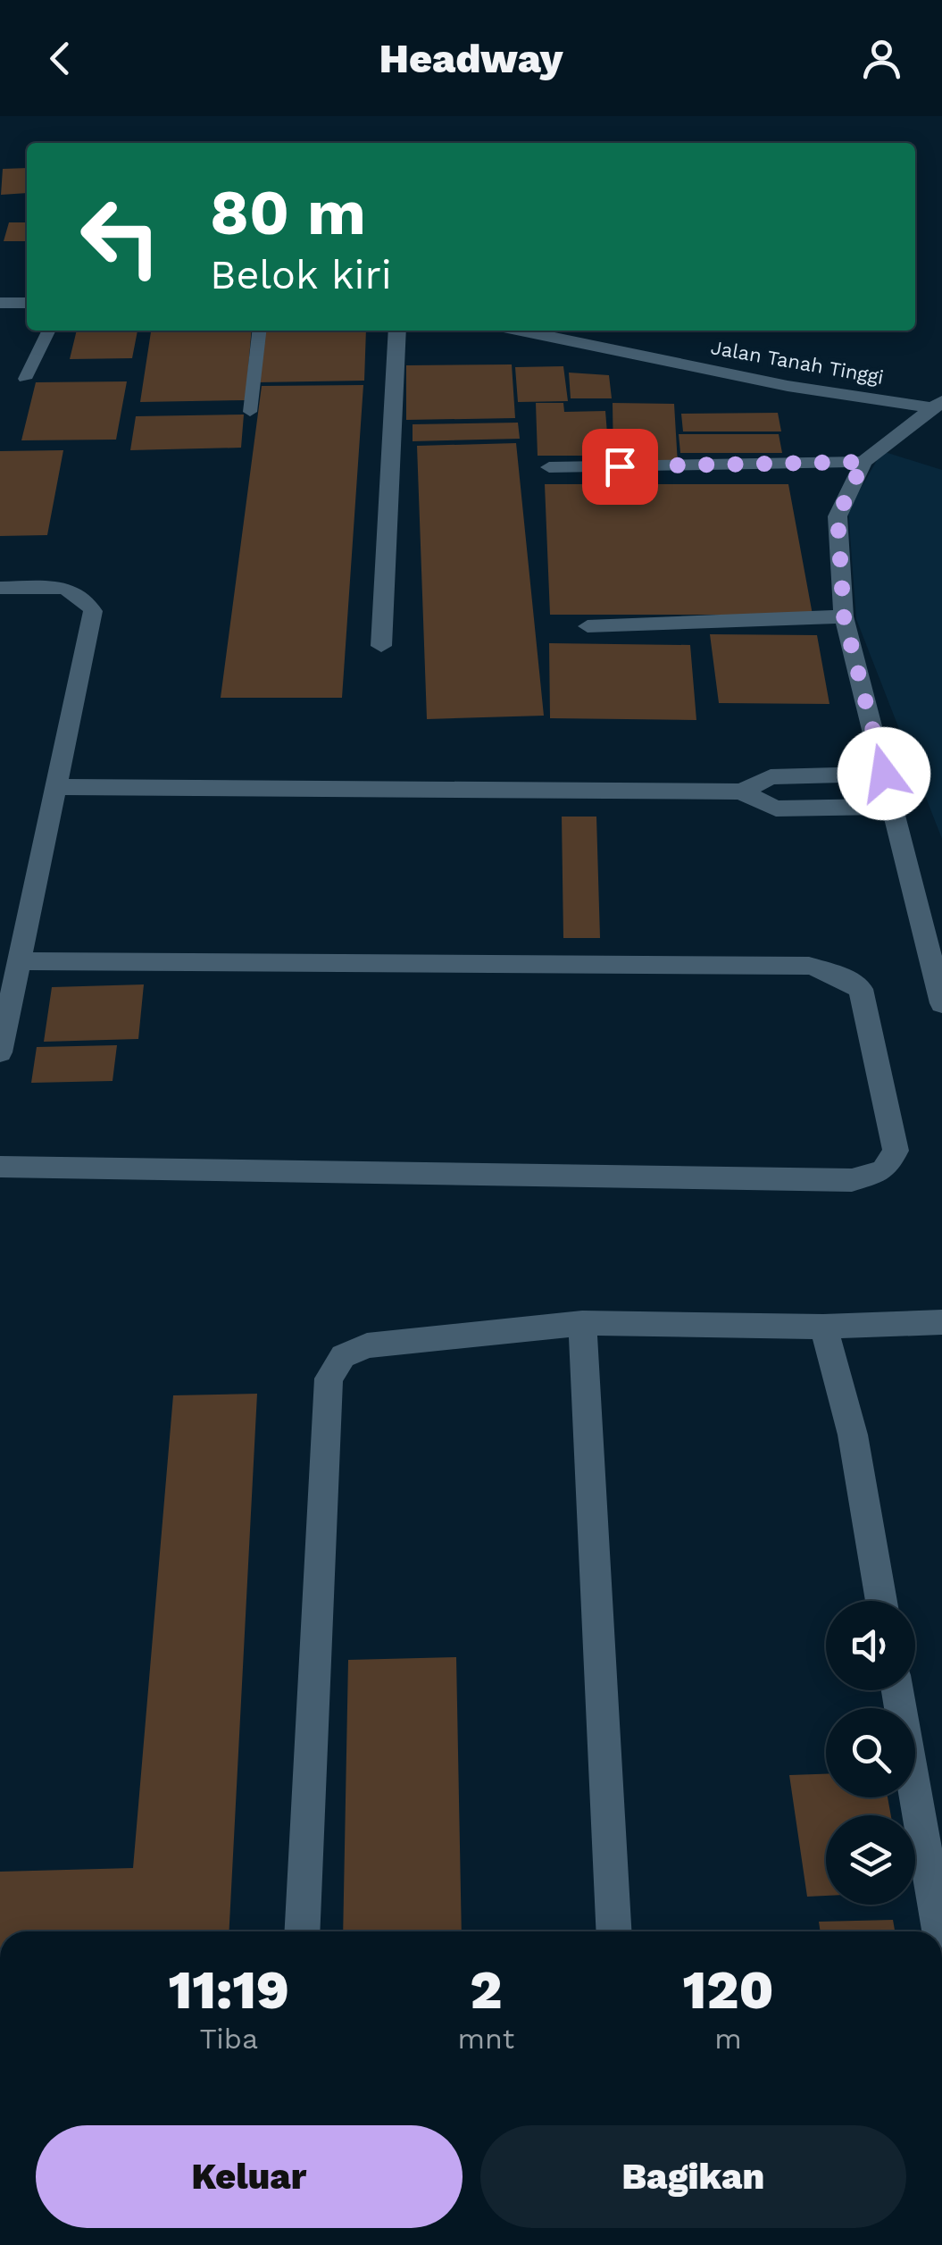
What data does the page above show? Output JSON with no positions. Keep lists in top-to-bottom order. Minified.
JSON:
{"streets":{"street":["Jalan Tanah Tinggi"]},"page":{"header":"Headway","turn":["80 m","Belok kiri"],"eta":["11:19","Tiba","2","mnt","120","m"],"buttons":["Keluar","Bagikan"]}}
